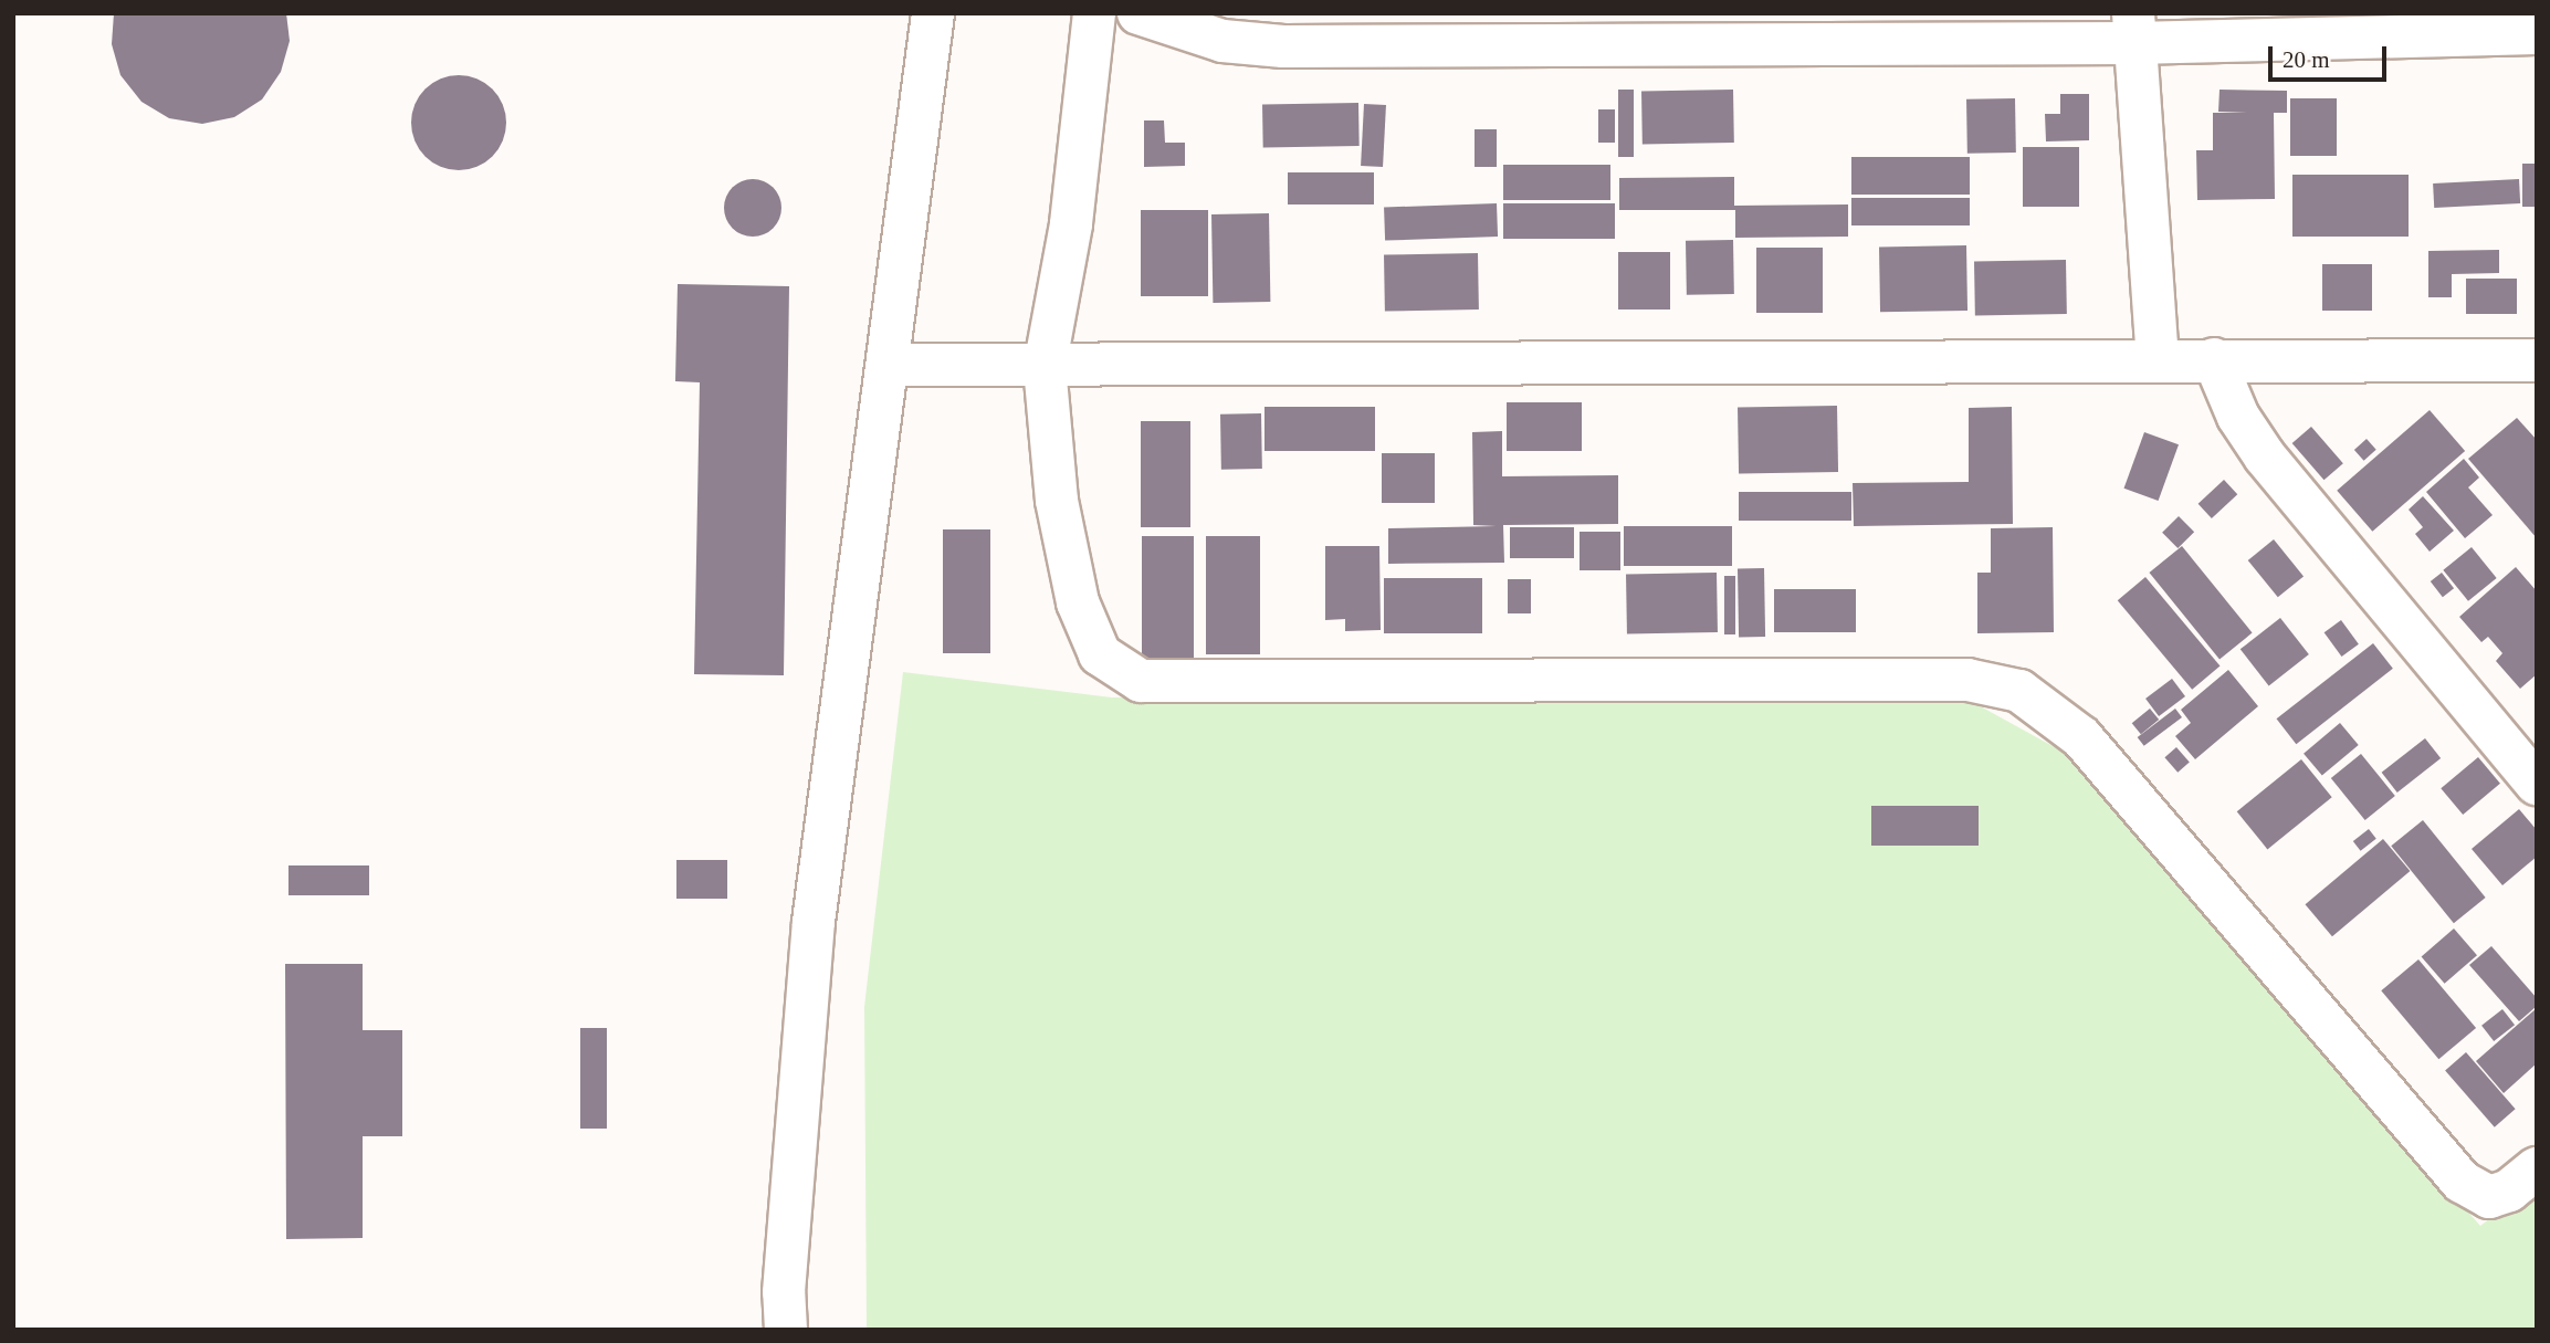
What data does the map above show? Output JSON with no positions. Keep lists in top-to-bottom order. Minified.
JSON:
{"scale_bar":"20 m"}
